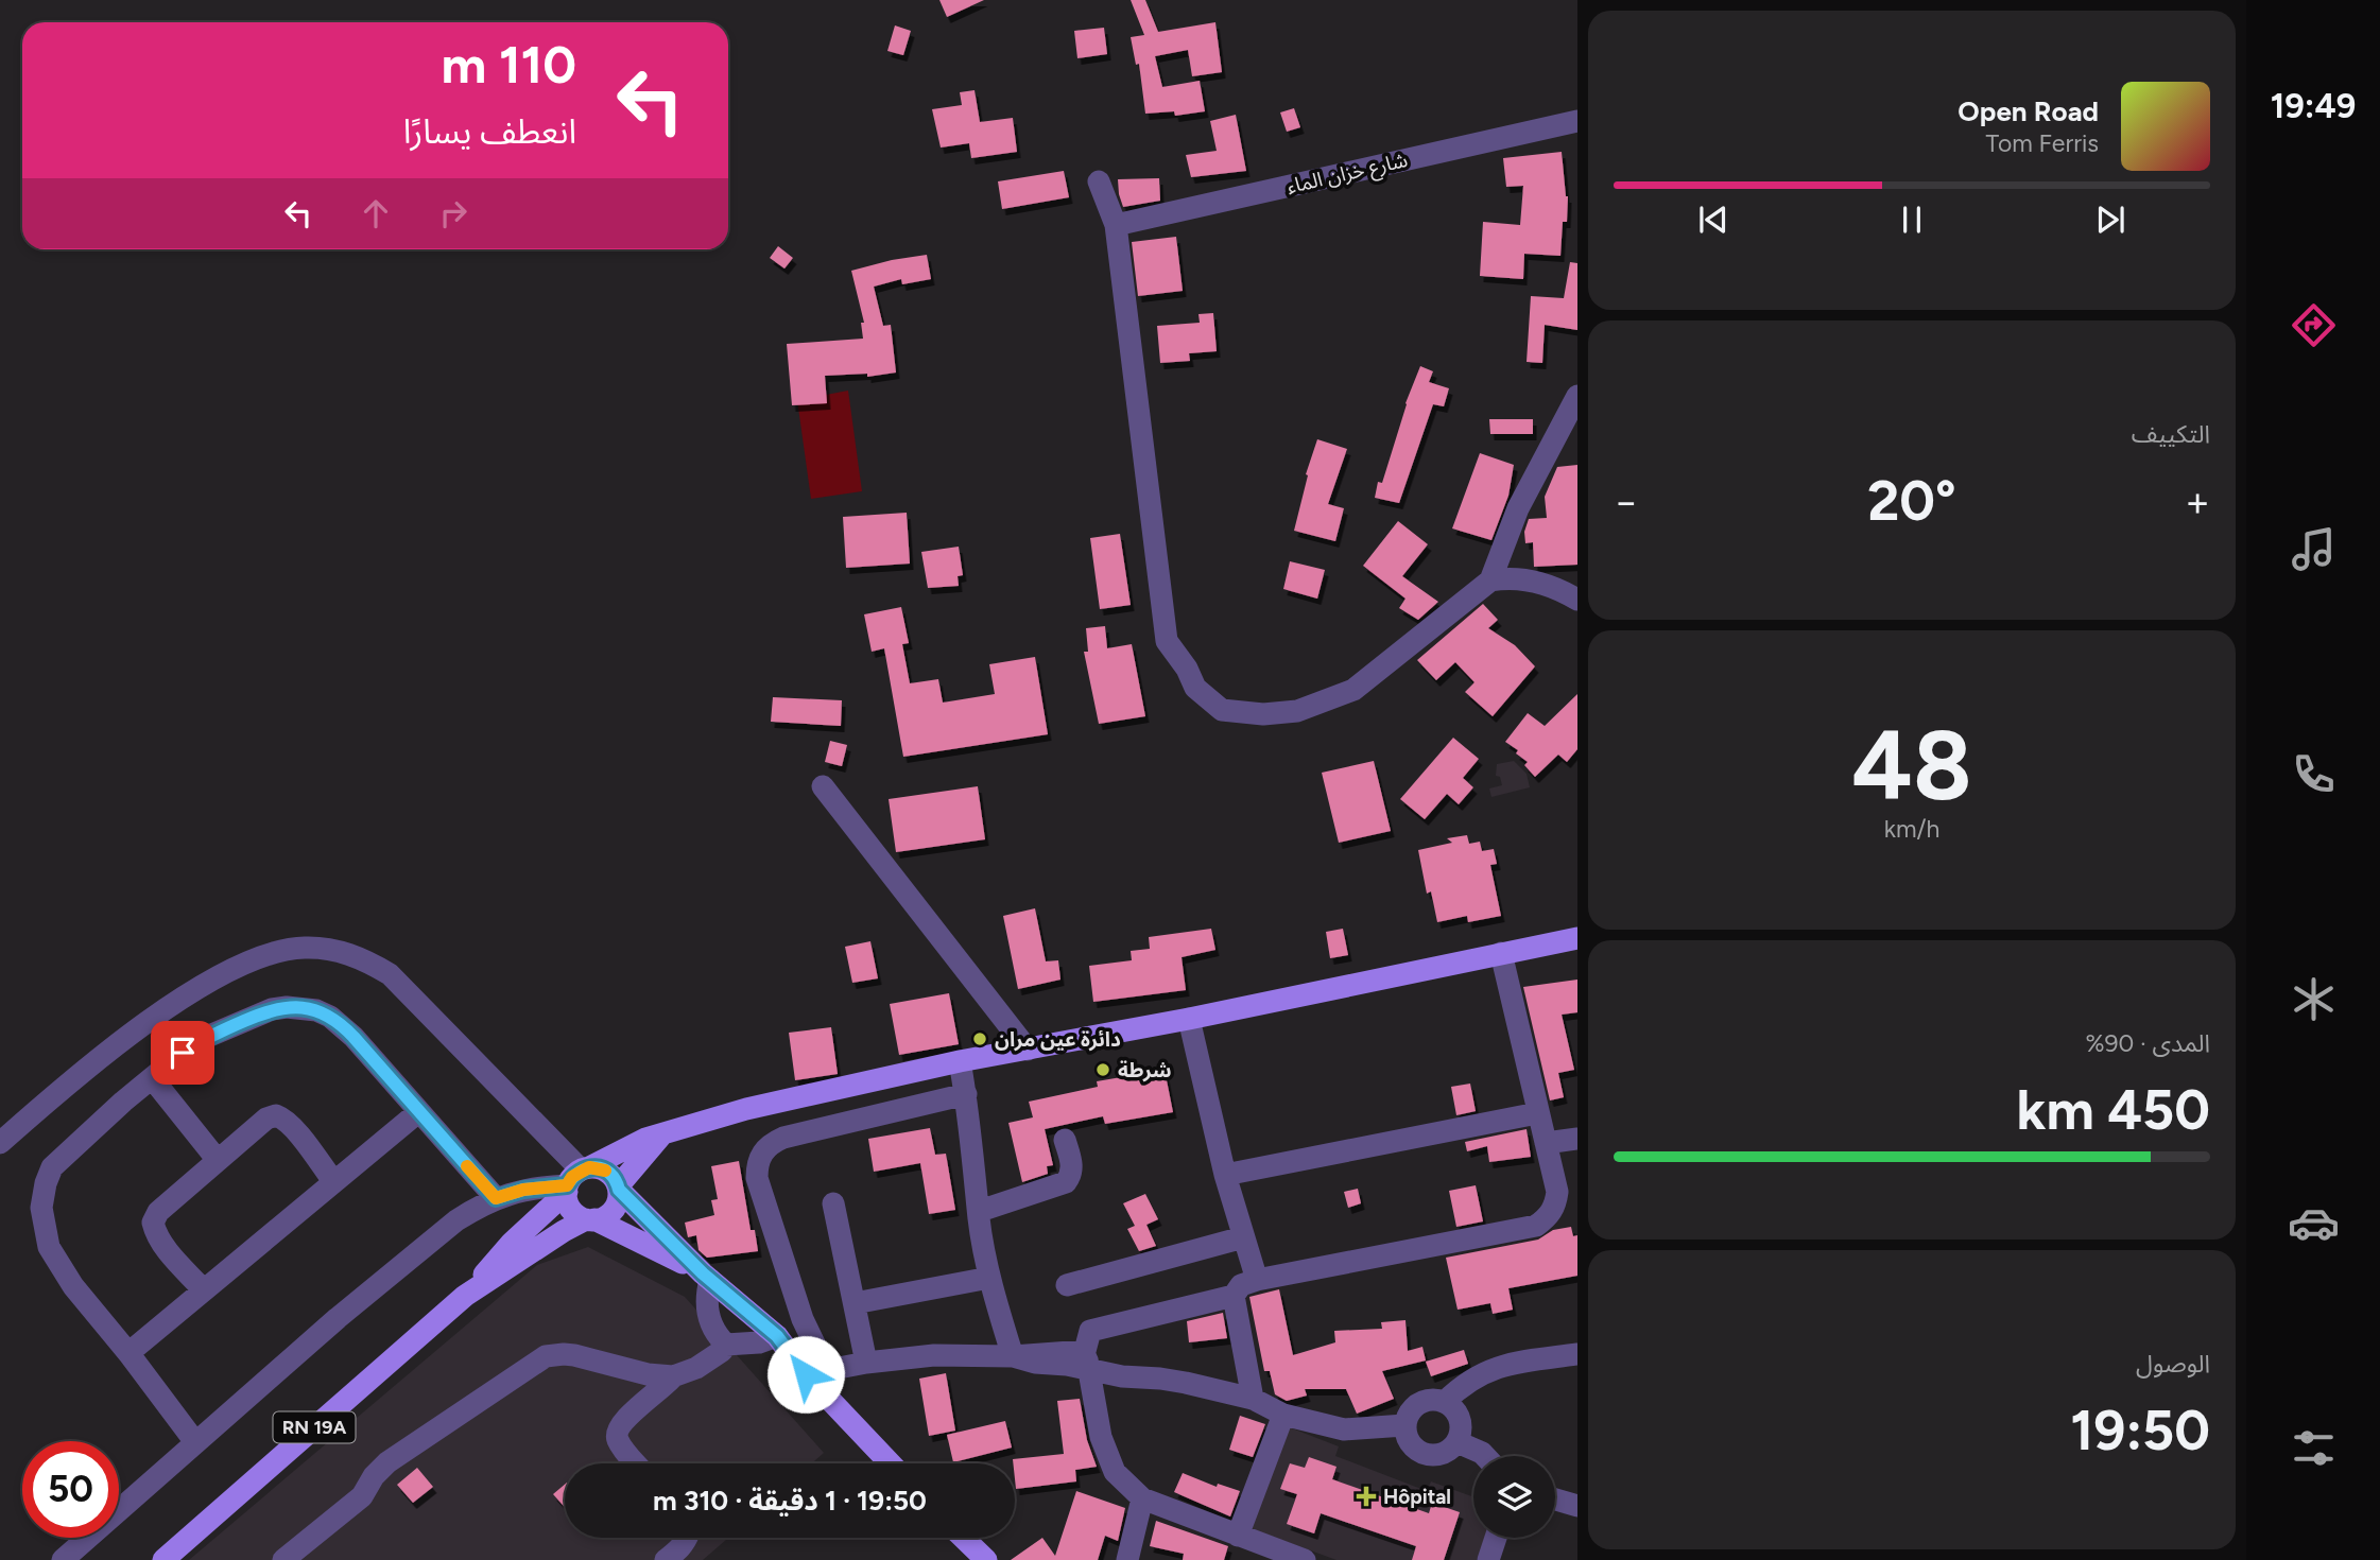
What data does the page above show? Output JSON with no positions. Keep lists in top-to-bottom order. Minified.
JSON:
{"streets":{"main road":["RN 19A"],"street":["شارع خزان الماء"]},"places":{"other":["دائرة عين مران","شرطة"],"health":["Hôpital"]},"page":{"tabs":"19:49","turn":["110 m","انعطف يسارًا"],"song":["Open Road","Tom Ferris"],"tile":["التكييف",["48","km/h"],["المدى · 90%","450 km"],["الوصول","19:50"]],"heat":["−","20°","+"],"limit":"50","trip":"19:50 · 1 دقيقة · 310 m"}}
